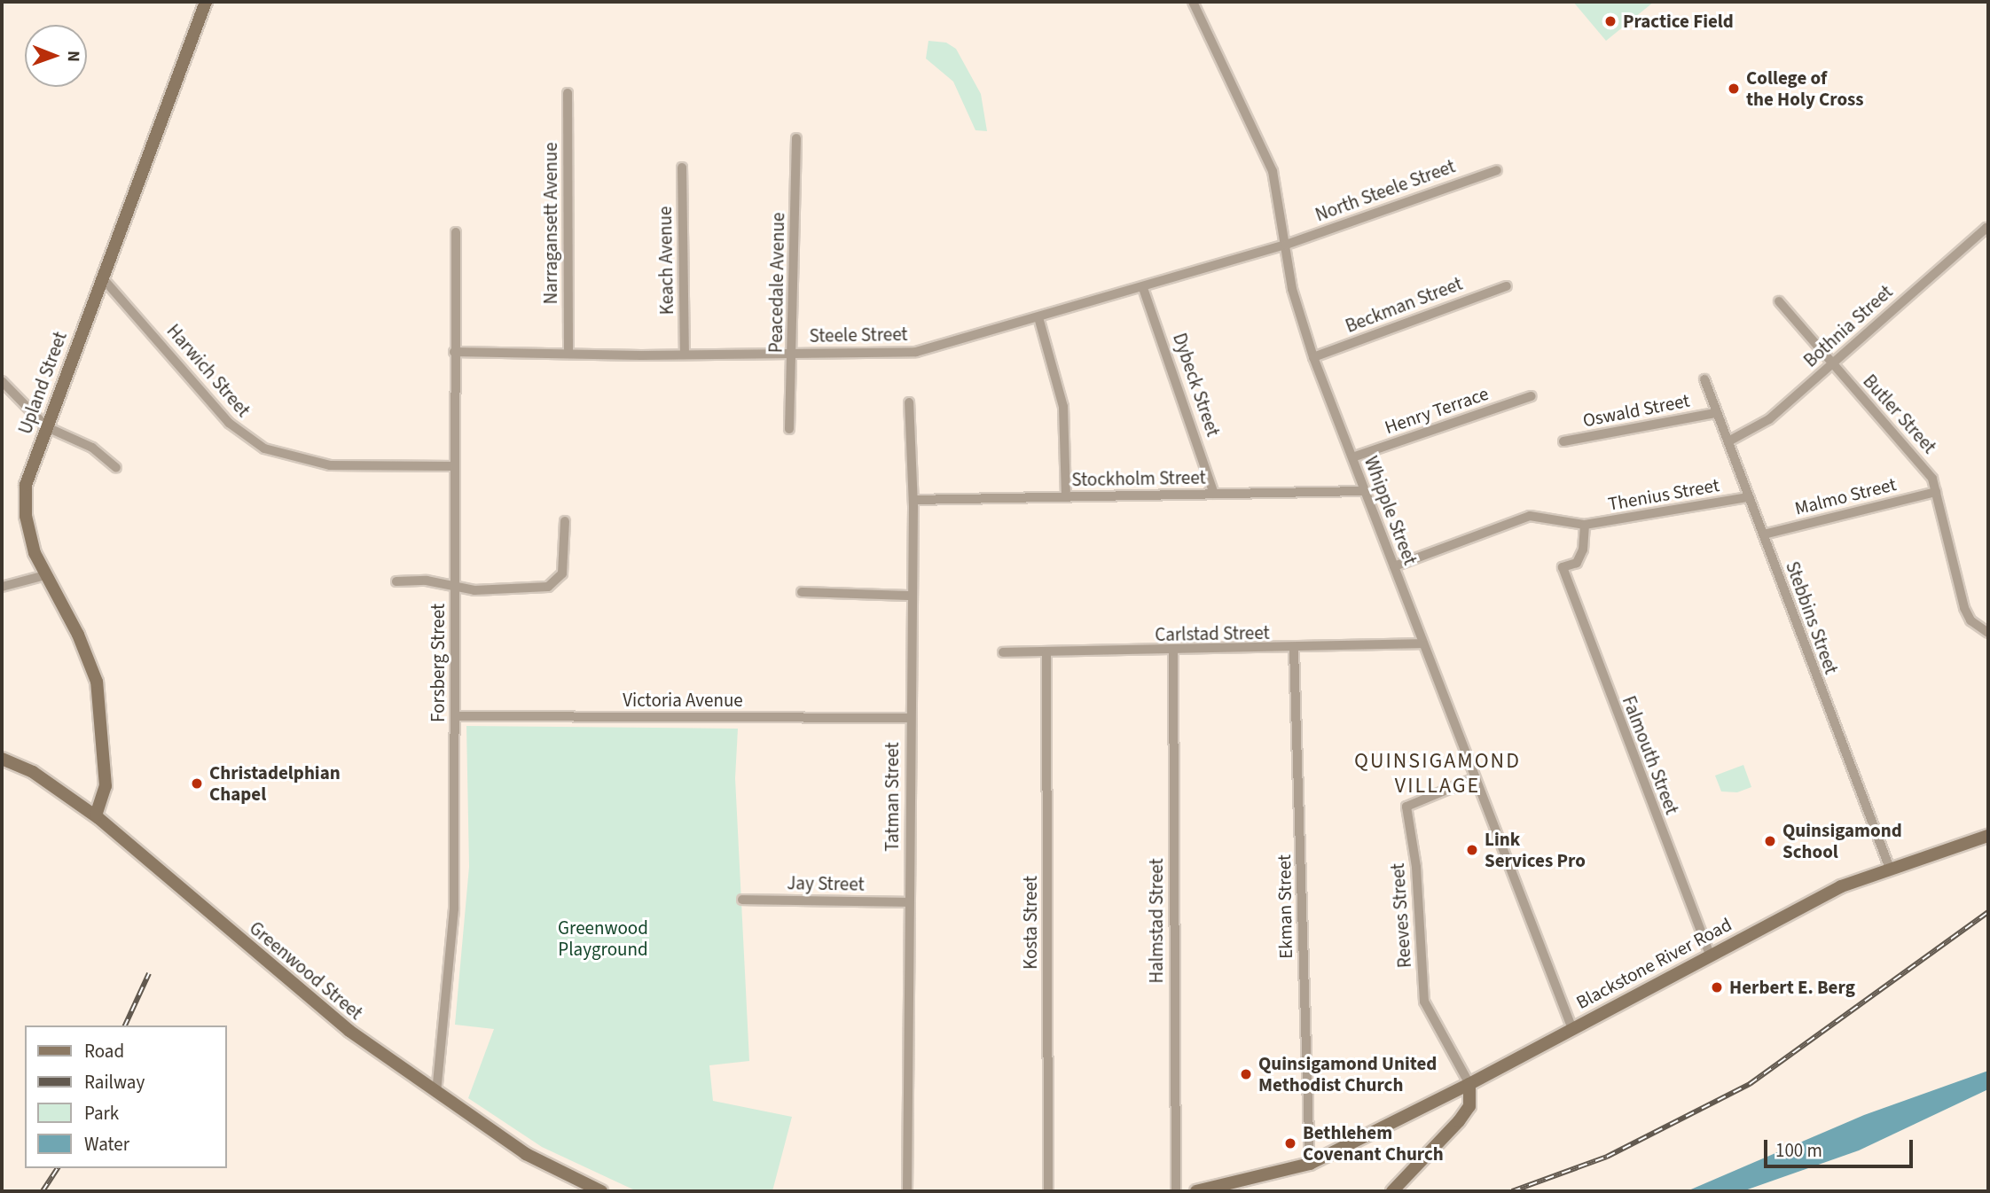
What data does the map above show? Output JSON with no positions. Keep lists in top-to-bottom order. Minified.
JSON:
{"streets":{"main road":["Upland Street","Blackstone River Road","Greenwood Street"],"street":["North Steele Street","Narragansett Avenue","Keach Avenue","Peacedale Avenue","Beckman Street","Bothnia Street","Steele Street","Harwich Street","Dybeck Street","Henry Terrace","Oswald Street","Butler Street","Stockholm Street","Thenius Street","Malmo Street","Whipple Street","Stebbins Street","Carlstad Street","Forsberg Street","Victoria Avenue","Falmouth Street","Tatman Street","Jay Street","Ekman Street","Reeves Street","Halmstad Street","Kosta Street"]},"crossings":[["North Steele Street","Steele Street"],["North Steele Street","Whipple Street"],["Narragansett Avenue","Steele Street"],["Keach Avenue","Steele Street"],["Peacedale Avenue","Steele Street"],["Beckman Street","Whipple Street"],["Bothnia Street","Butler Street"],["Bothnia Street","Stebbins Street"],["Steele Street","Dybeck Street"],["Steele Street","Whipple Street"],["Steele Street","Forsberg Street"],["Harwich Street","Upland Street"],["Harwich Street","Forsberg Street"],["Upland Street","Greenwood Street"],["Dybeck Street","Stockholm Street"],["Henry Terrace","Whipple Street"],["Oswald Street","Stebbins Street"],["Butler Street","Malmo Street"],["Stockholm Street","Whipple Street"],["Stockholm Street","Tatman Street"],["Thenius Street","Whipple Street"],["Thenius Street","Stebbins Street"],["Thenius Street","Falmouth Street"],["Malmo Street","Stebbins Street"],["Whipple Street","Carlstad Street"],["Whipple Street","Reeves Street"],["Whipple Street","Blackstone River Road"],["Stebbins Street","Blackstone River Road"],["Carlstad Street","Ekman Street"],["Carlstad Street","Halmstad Street"],["Carlstad Street","Kosta Street"],["Forsberg Street","Victoria Avenue"],["Forsberg Street","Greenwood Street"],["Victoria Avenue","Tatman Street"],["Falmouth Street","Blackstone River Road"],["Tatman Street","Jay Street"],["Reeves Street","Blackstone River Road"]],"districts":["QUINSIGAMOND VILLAGE"],"parks":["Greenwood Playground"],"places":["Practice Field","College of the Holy Cross","Christadelphian Chapel","Quinsigamond School","Link Services Pro","Herbert E. Berg","Quinsigamond United Methodist Church","Bethlehem Covenant Church"],"legend":["Road","Railway","Park","Water"],"scale_bar":"100 m","north":"right"}
